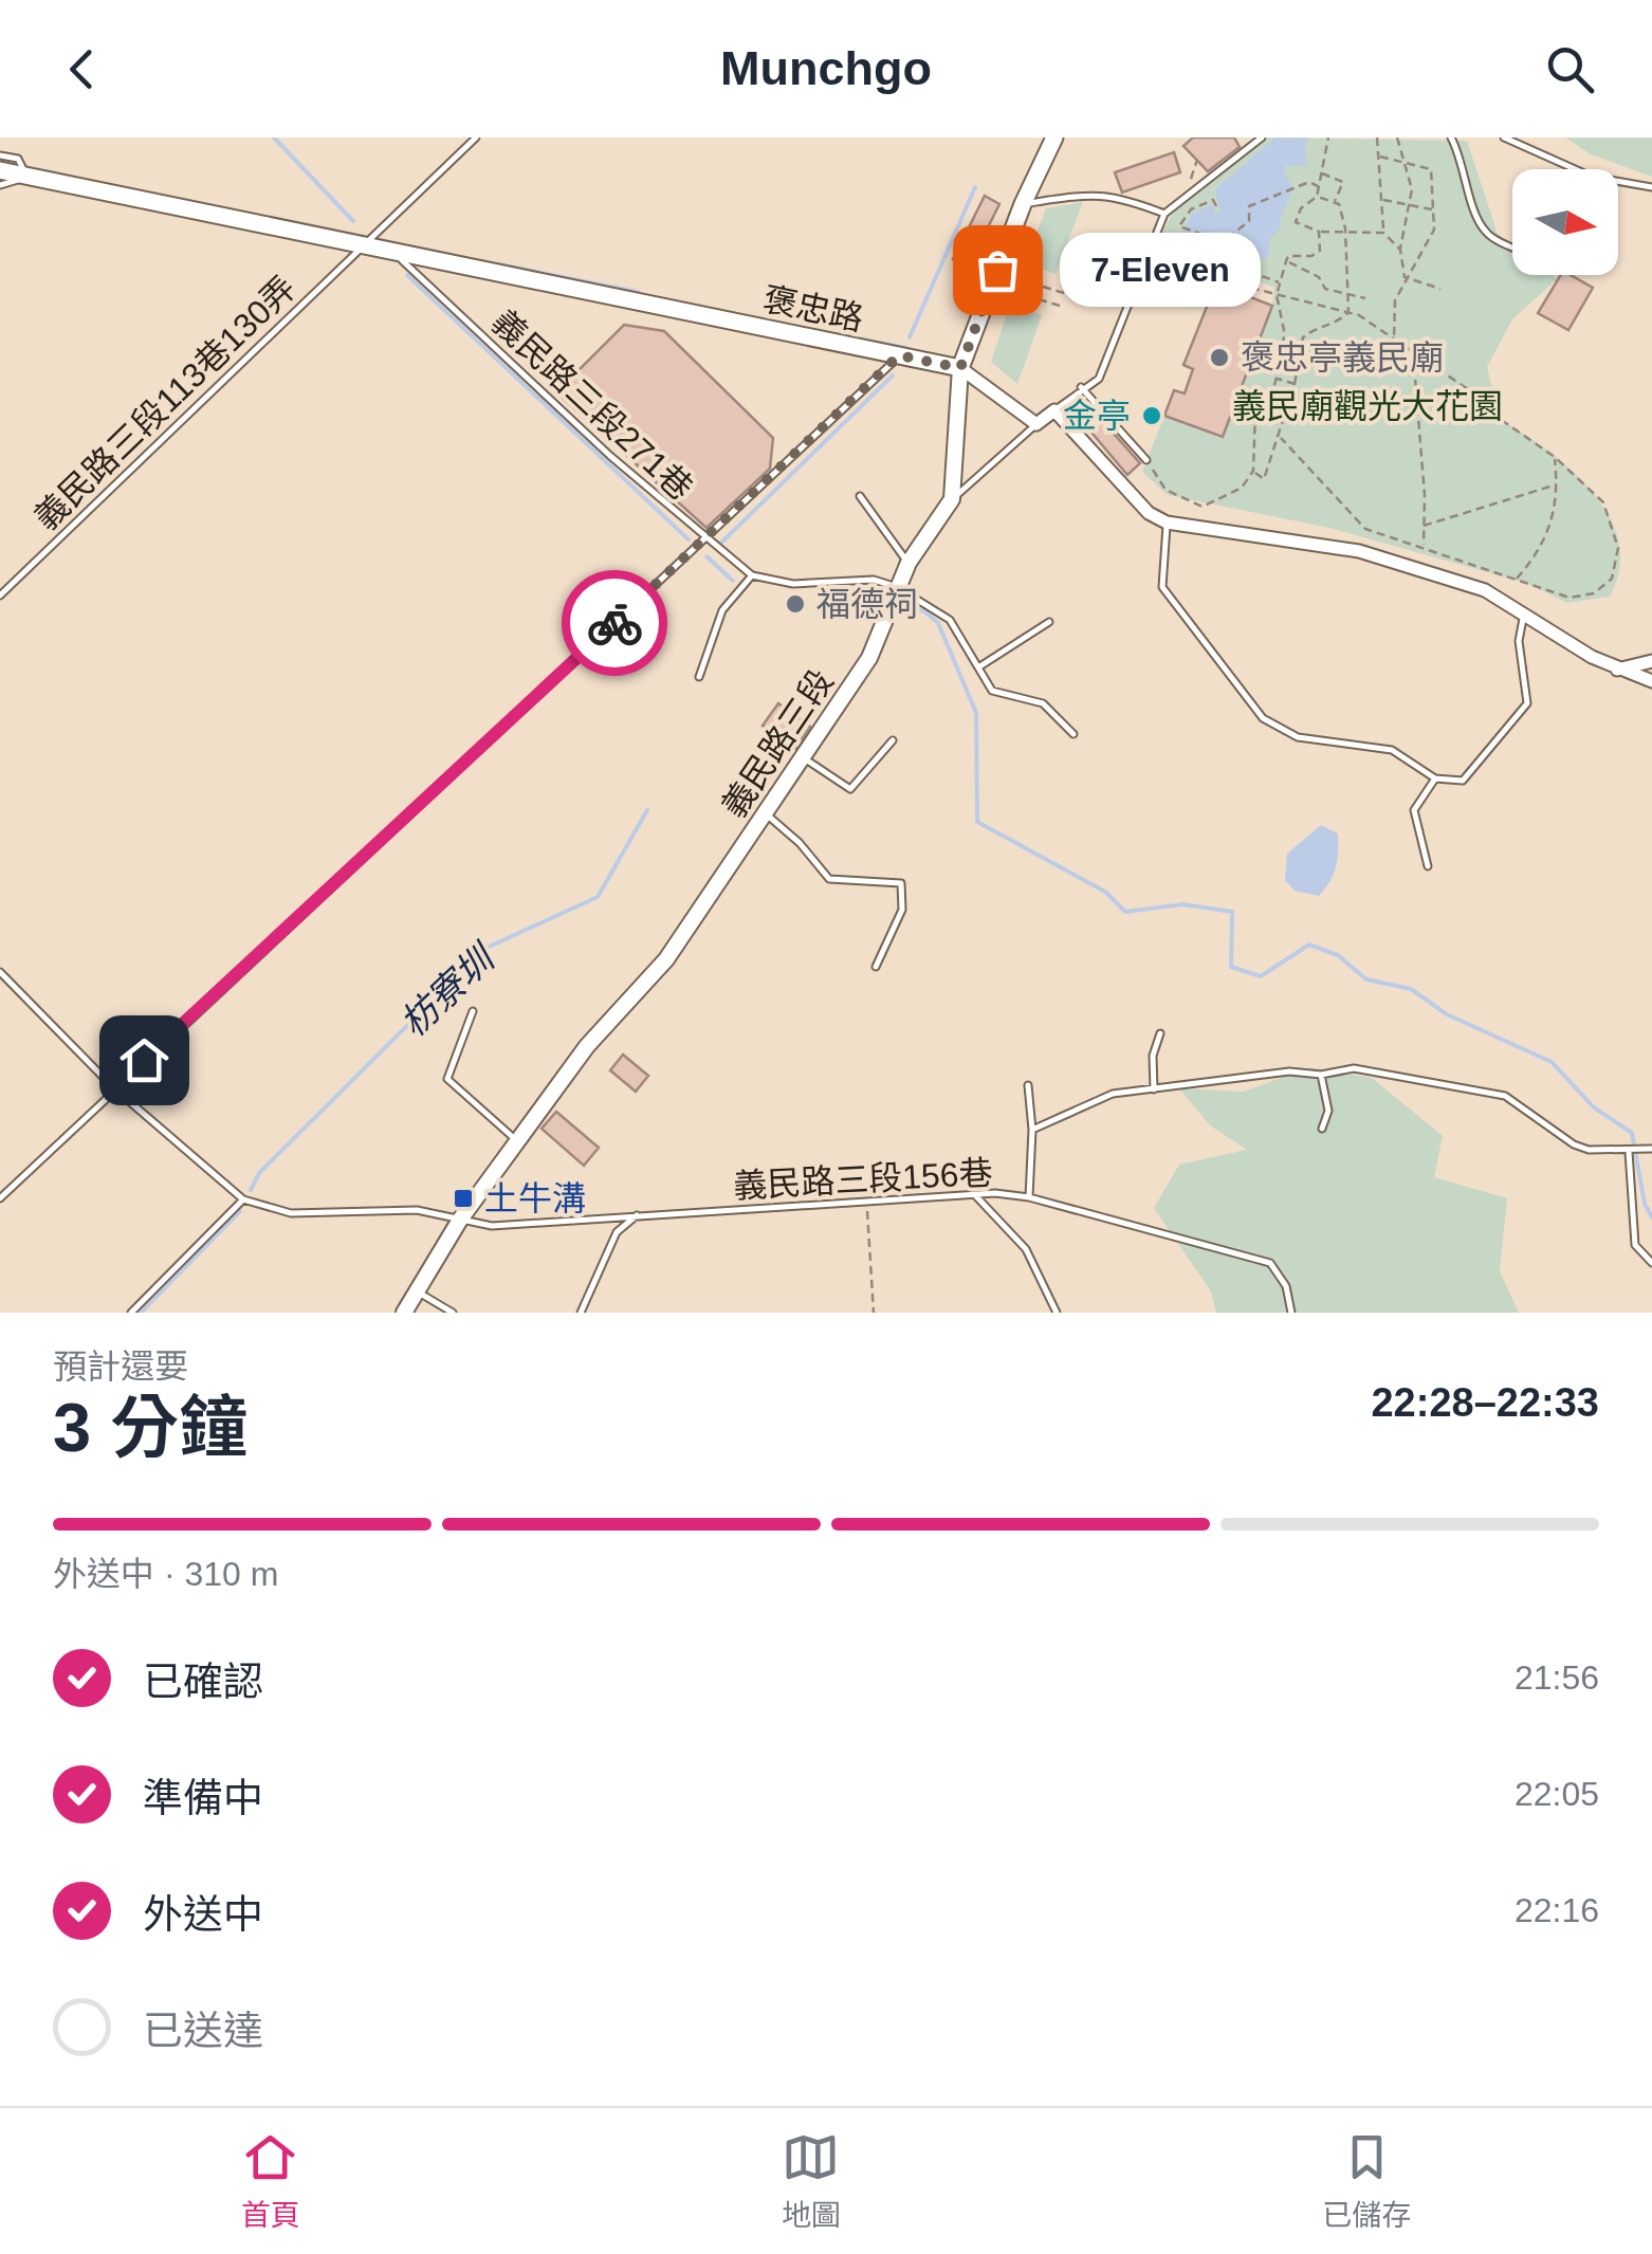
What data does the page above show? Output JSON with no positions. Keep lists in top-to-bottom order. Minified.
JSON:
{"streets":{"main road":["褒忠路"],"street":["義民路三段"],"lane":["義民路三段113巷130弄","義民路三段271巷","義民路三段156巷"]},"crossings":[["褒忠路","義民路三段113巷130弄"],["褒忠路","義民路三段271巷"],["義民路三段271巷","義民路三段"],["義民路三段","義民路三段156巷"]],"water":["枋寮圳"],"parks":["義民廟觀光大花園"],"places":{"other":["7-Eleven","褒忠亭義民廟","金亭","福德祠"],"transit":["土牛溝"]},"north":"right","page":{"header":"Munchgo","bubble":"7-Eleven","heading":["3 分鐘","預計還要","22:28–22:33"],"bar":"外送中 · 310 m","list":[["已確認","21:56"],["準備中","22:05"],["外送中","22:16"],"已送達"],"tabs":["首頁","地圖","已儲存"]}}
